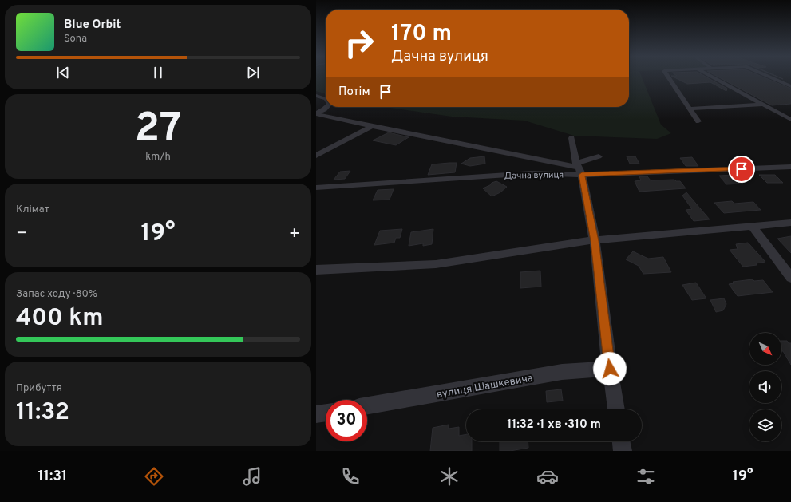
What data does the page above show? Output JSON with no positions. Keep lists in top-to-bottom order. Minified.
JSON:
{"streets":{"street":["Дачна вулиця","вулиця Шашкевича"]},"north":"bottom right","page":{"turn":["170 m","Дачна вулиця"],"song":["Blue Orbit","Sona"],"then":"Потім","tile":[["27","km/h"],"Клімат",["Запас ходу · 80%","400 km"],["Прибуття","11:32"]],"heat":["−","19°","+"],"limit":"30","trip":"11:32 · 1 хв · 310 m","tabs":["11:31","19°"]}}
